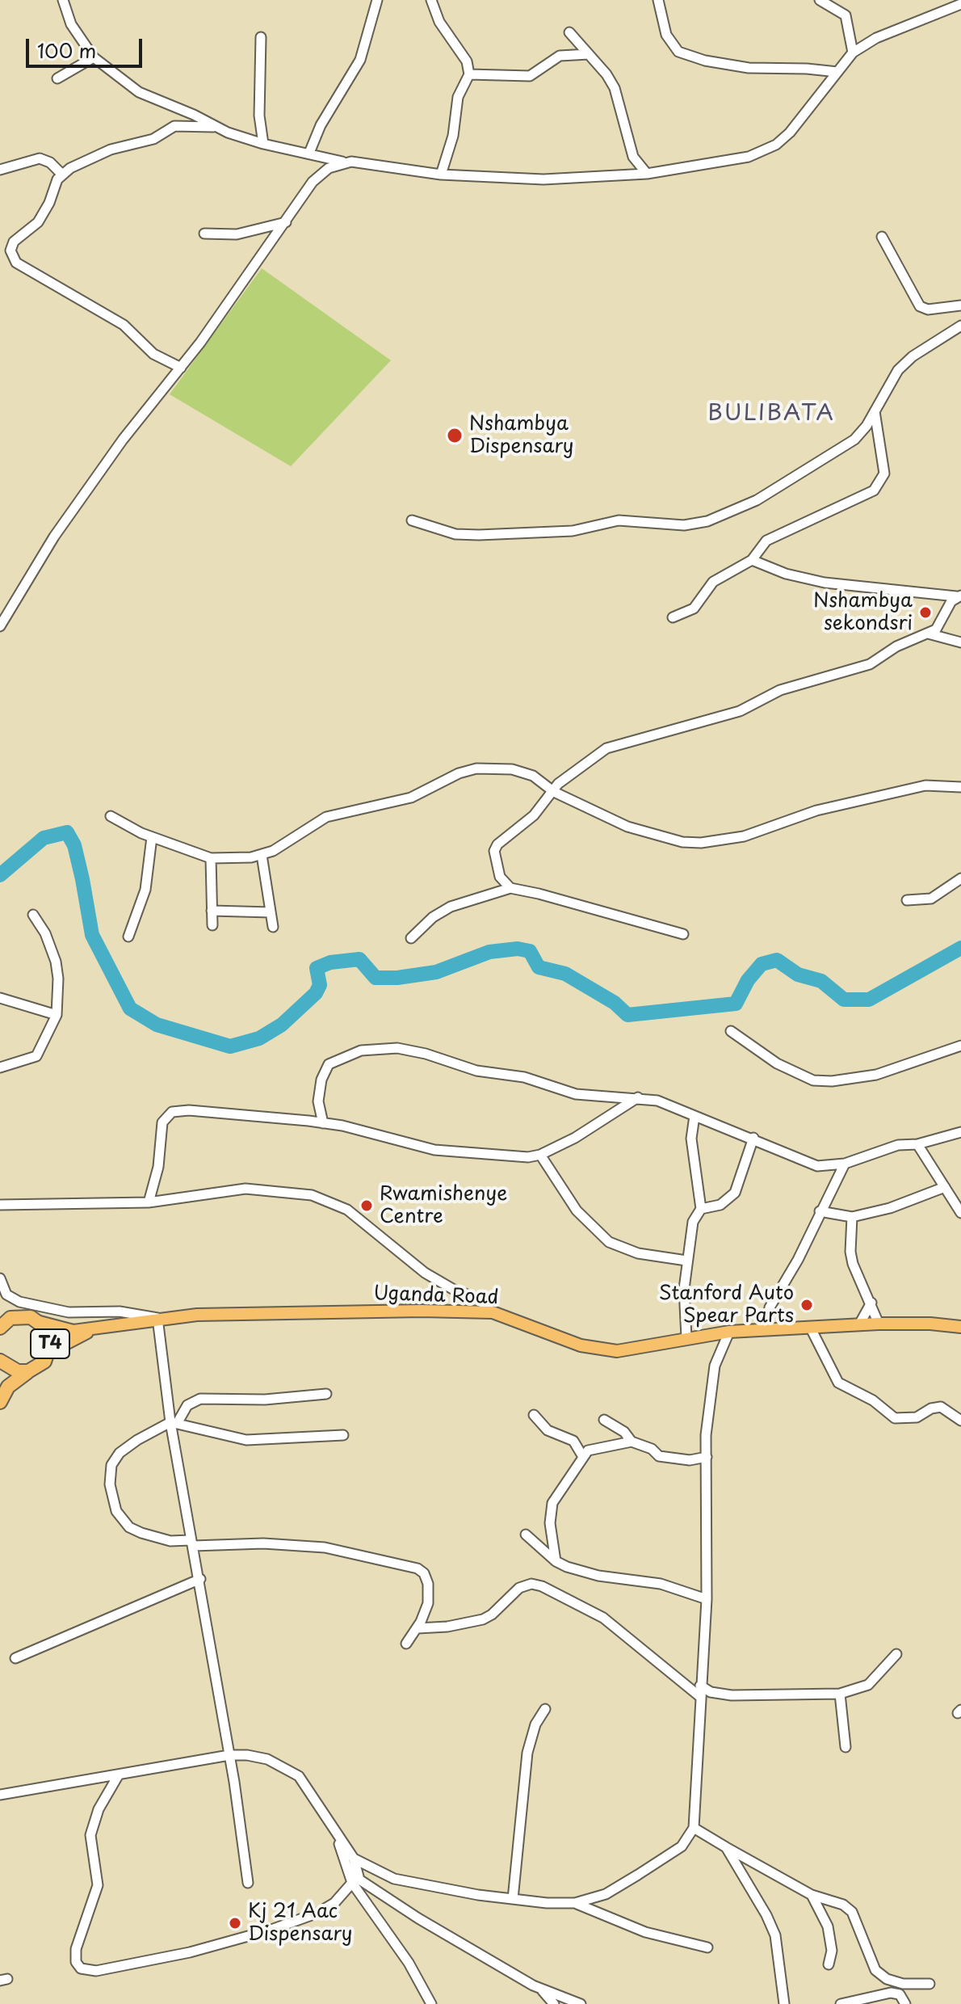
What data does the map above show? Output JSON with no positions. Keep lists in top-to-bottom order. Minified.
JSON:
{"streets":{"highway":["T4"],"main road":["Uganda Road"]},"crossings":[["Uganda Road","T4"]],"districts":["BULIBATA"],"places":["Nshambya Dispensary","Nshambya sekondsri","Rwamishenye Centre","Stanford Auto Spear Parts","Kj 21 Aac Dispensary"],"scale_bar":"100 m"}
